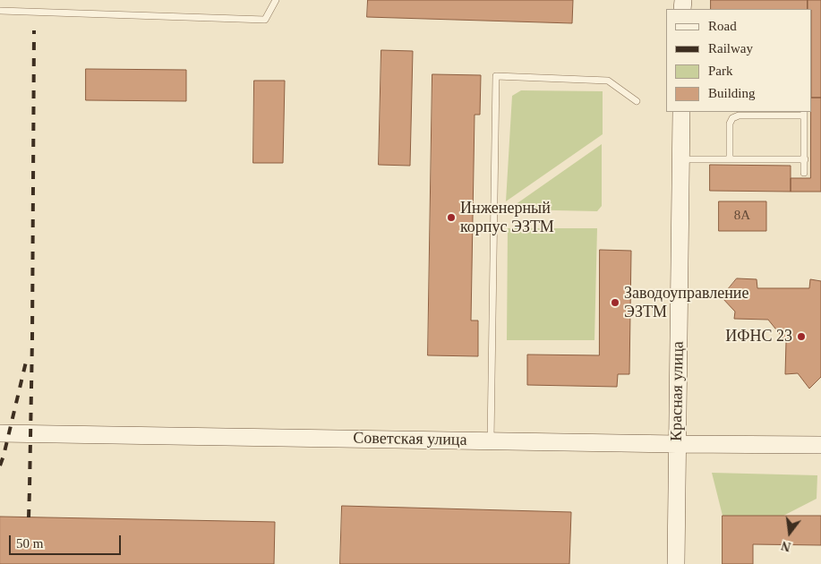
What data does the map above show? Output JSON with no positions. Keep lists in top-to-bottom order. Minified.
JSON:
{"streets":{"main road":["Красная улица","Советская улица"]},"crossings":[["Красная улица","Советская улица"]],"places":["Инженерный корпус ЭЗТМ","Заводоуправление ЭЗТМ","ИФНС 23"],"house_numbers":["8А"],"legend":["Road","Railway","Park","Building"],"scale_bar":"50 m","north":"bottom"}
